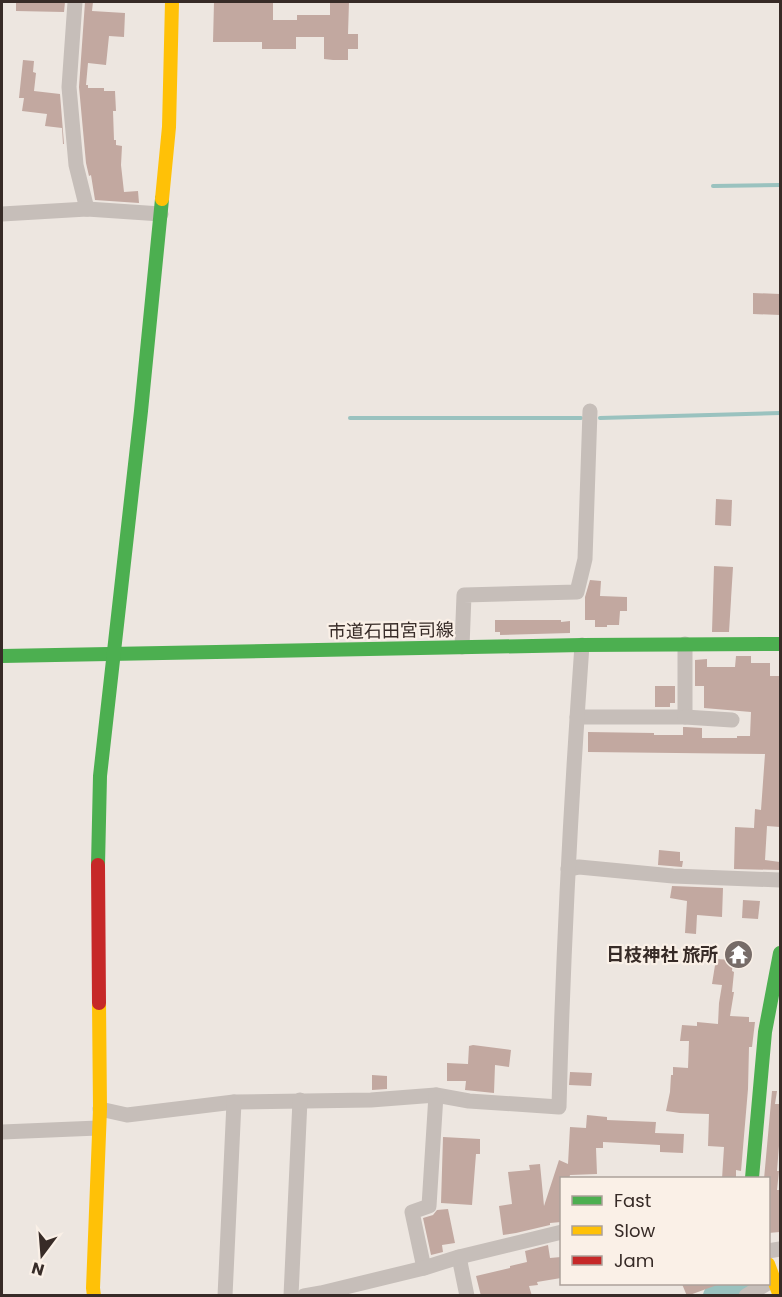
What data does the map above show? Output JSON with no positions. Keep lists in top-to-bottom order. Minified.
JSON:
{"streets":{"street":["市道石田宮司線"]},"places":{"temple":["日枝神社 旅所"]},"legend":["Fast","Slow","Jam"],"north":"bottom"}
